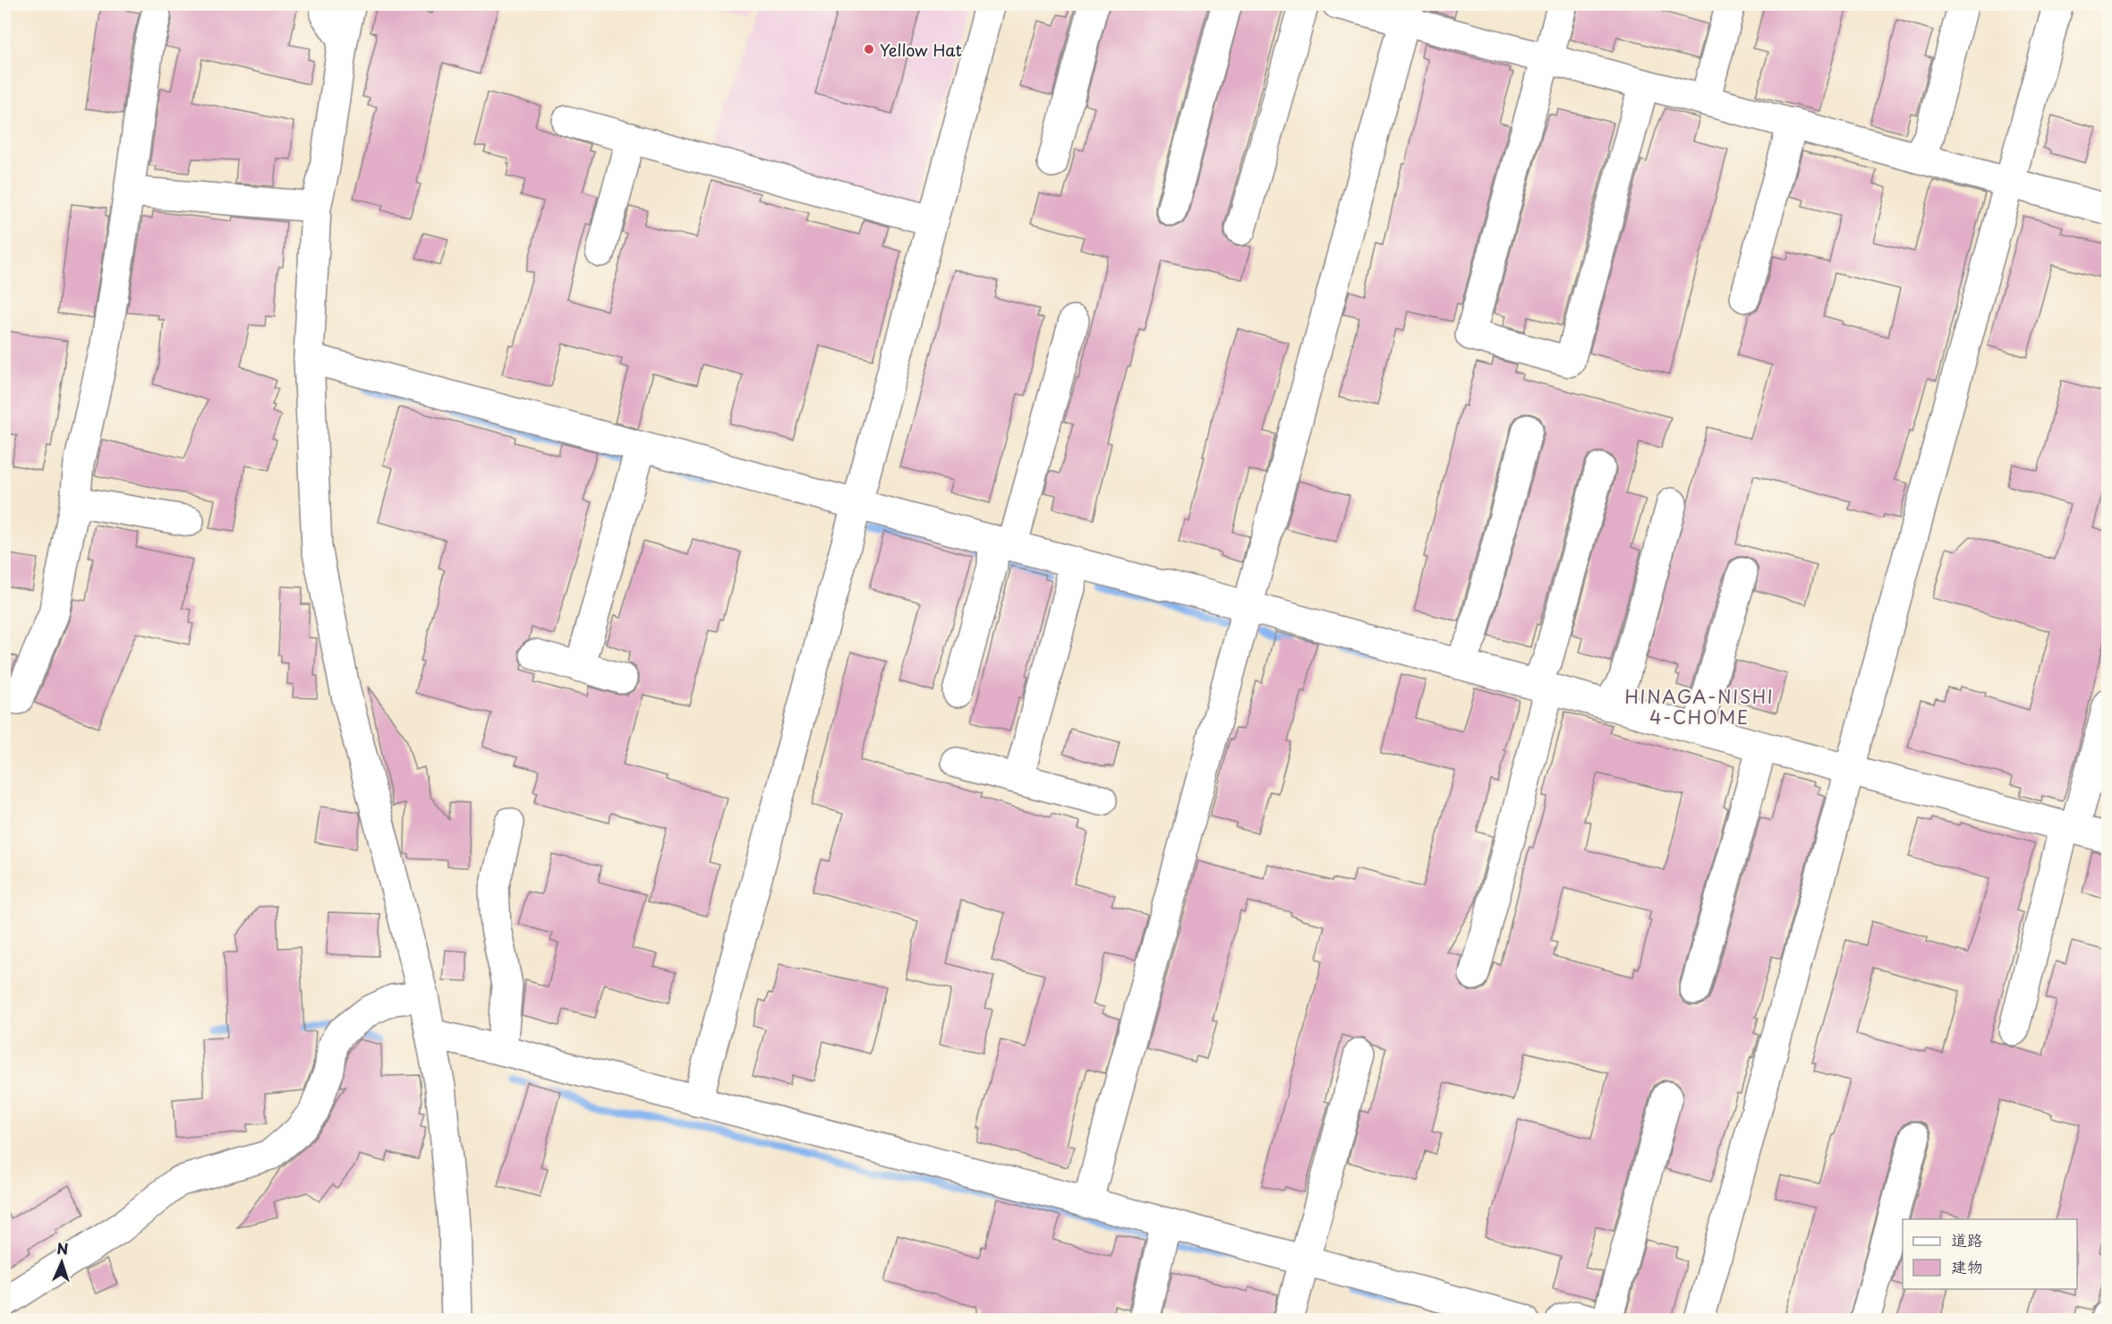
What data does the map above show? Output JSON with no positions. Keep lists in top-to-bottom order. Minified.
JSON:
{"districts":["HINAGA-NISHI 4-CHOME"],"places":["Yellow Hat"],"legend":["道路","建物"],"north":"top"}
